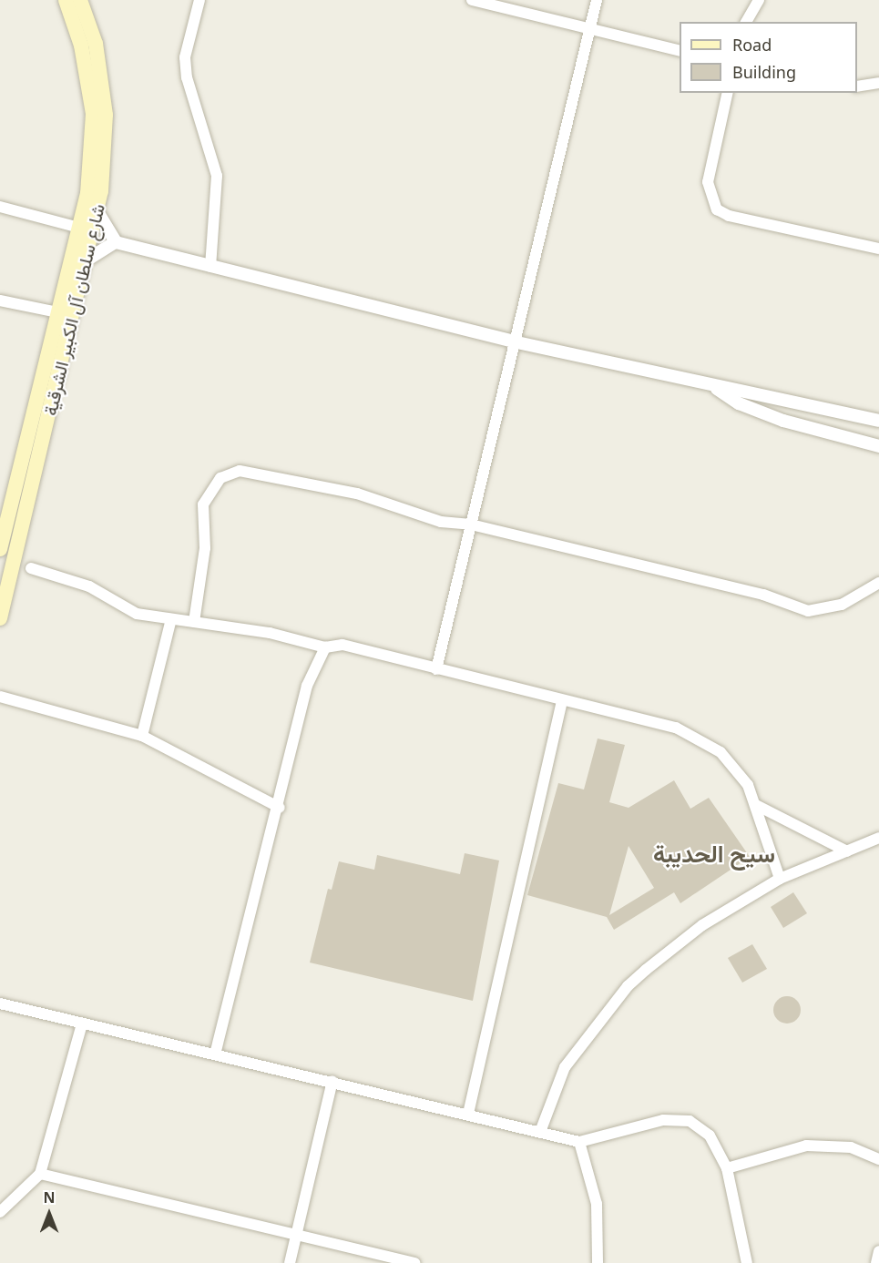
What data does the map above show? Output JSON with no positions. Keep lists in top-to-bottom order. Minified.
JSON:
{"streets":{"main road":["شارع سلطان آل الكبير الشرقية"]},"districts":["سيح الحديبة"],"legend":["Road","Building"],"north":"top"}
